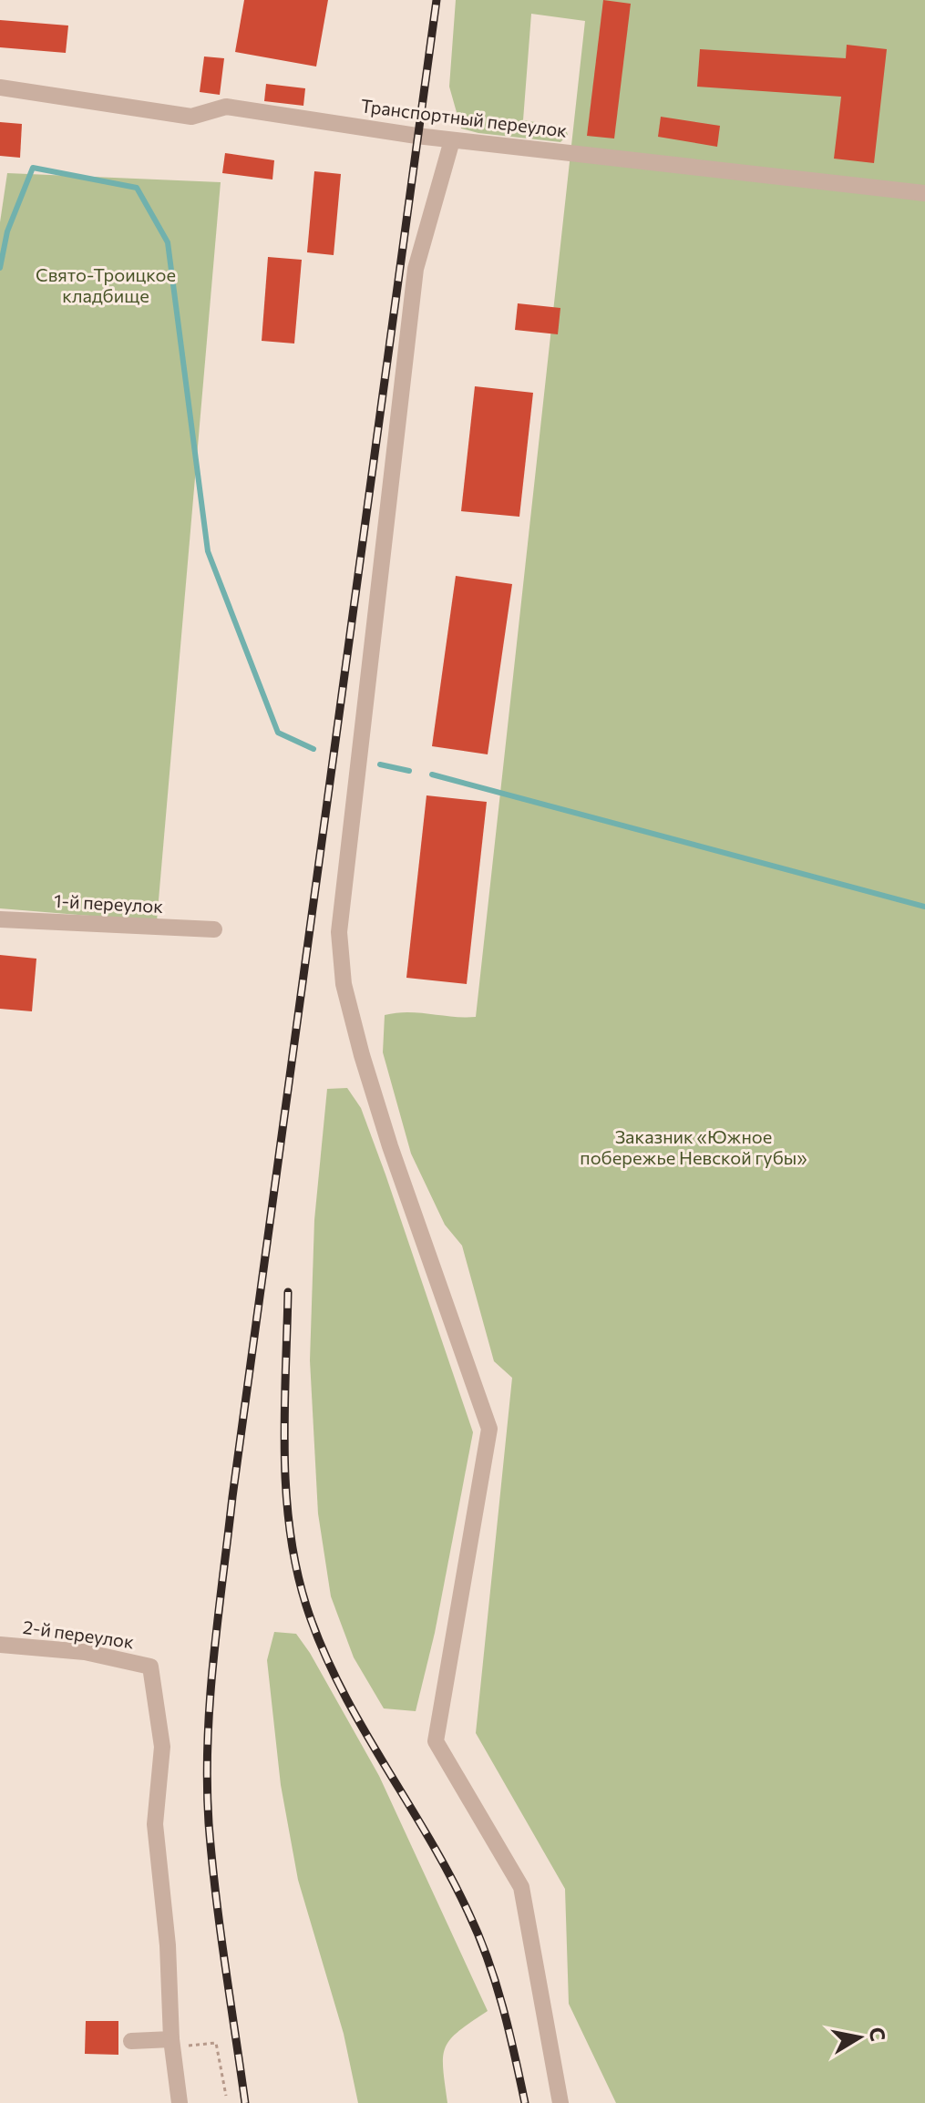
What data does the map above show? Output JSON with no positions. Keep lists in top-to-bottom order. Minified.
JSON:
{"streets":{"street":["Транспортный переулок","1-й переулок","2-й переулок"]},"parks":["Свято-Троицкое кладбище","Заказник «Южное побережье Невской губы»"],"north":"right"}
